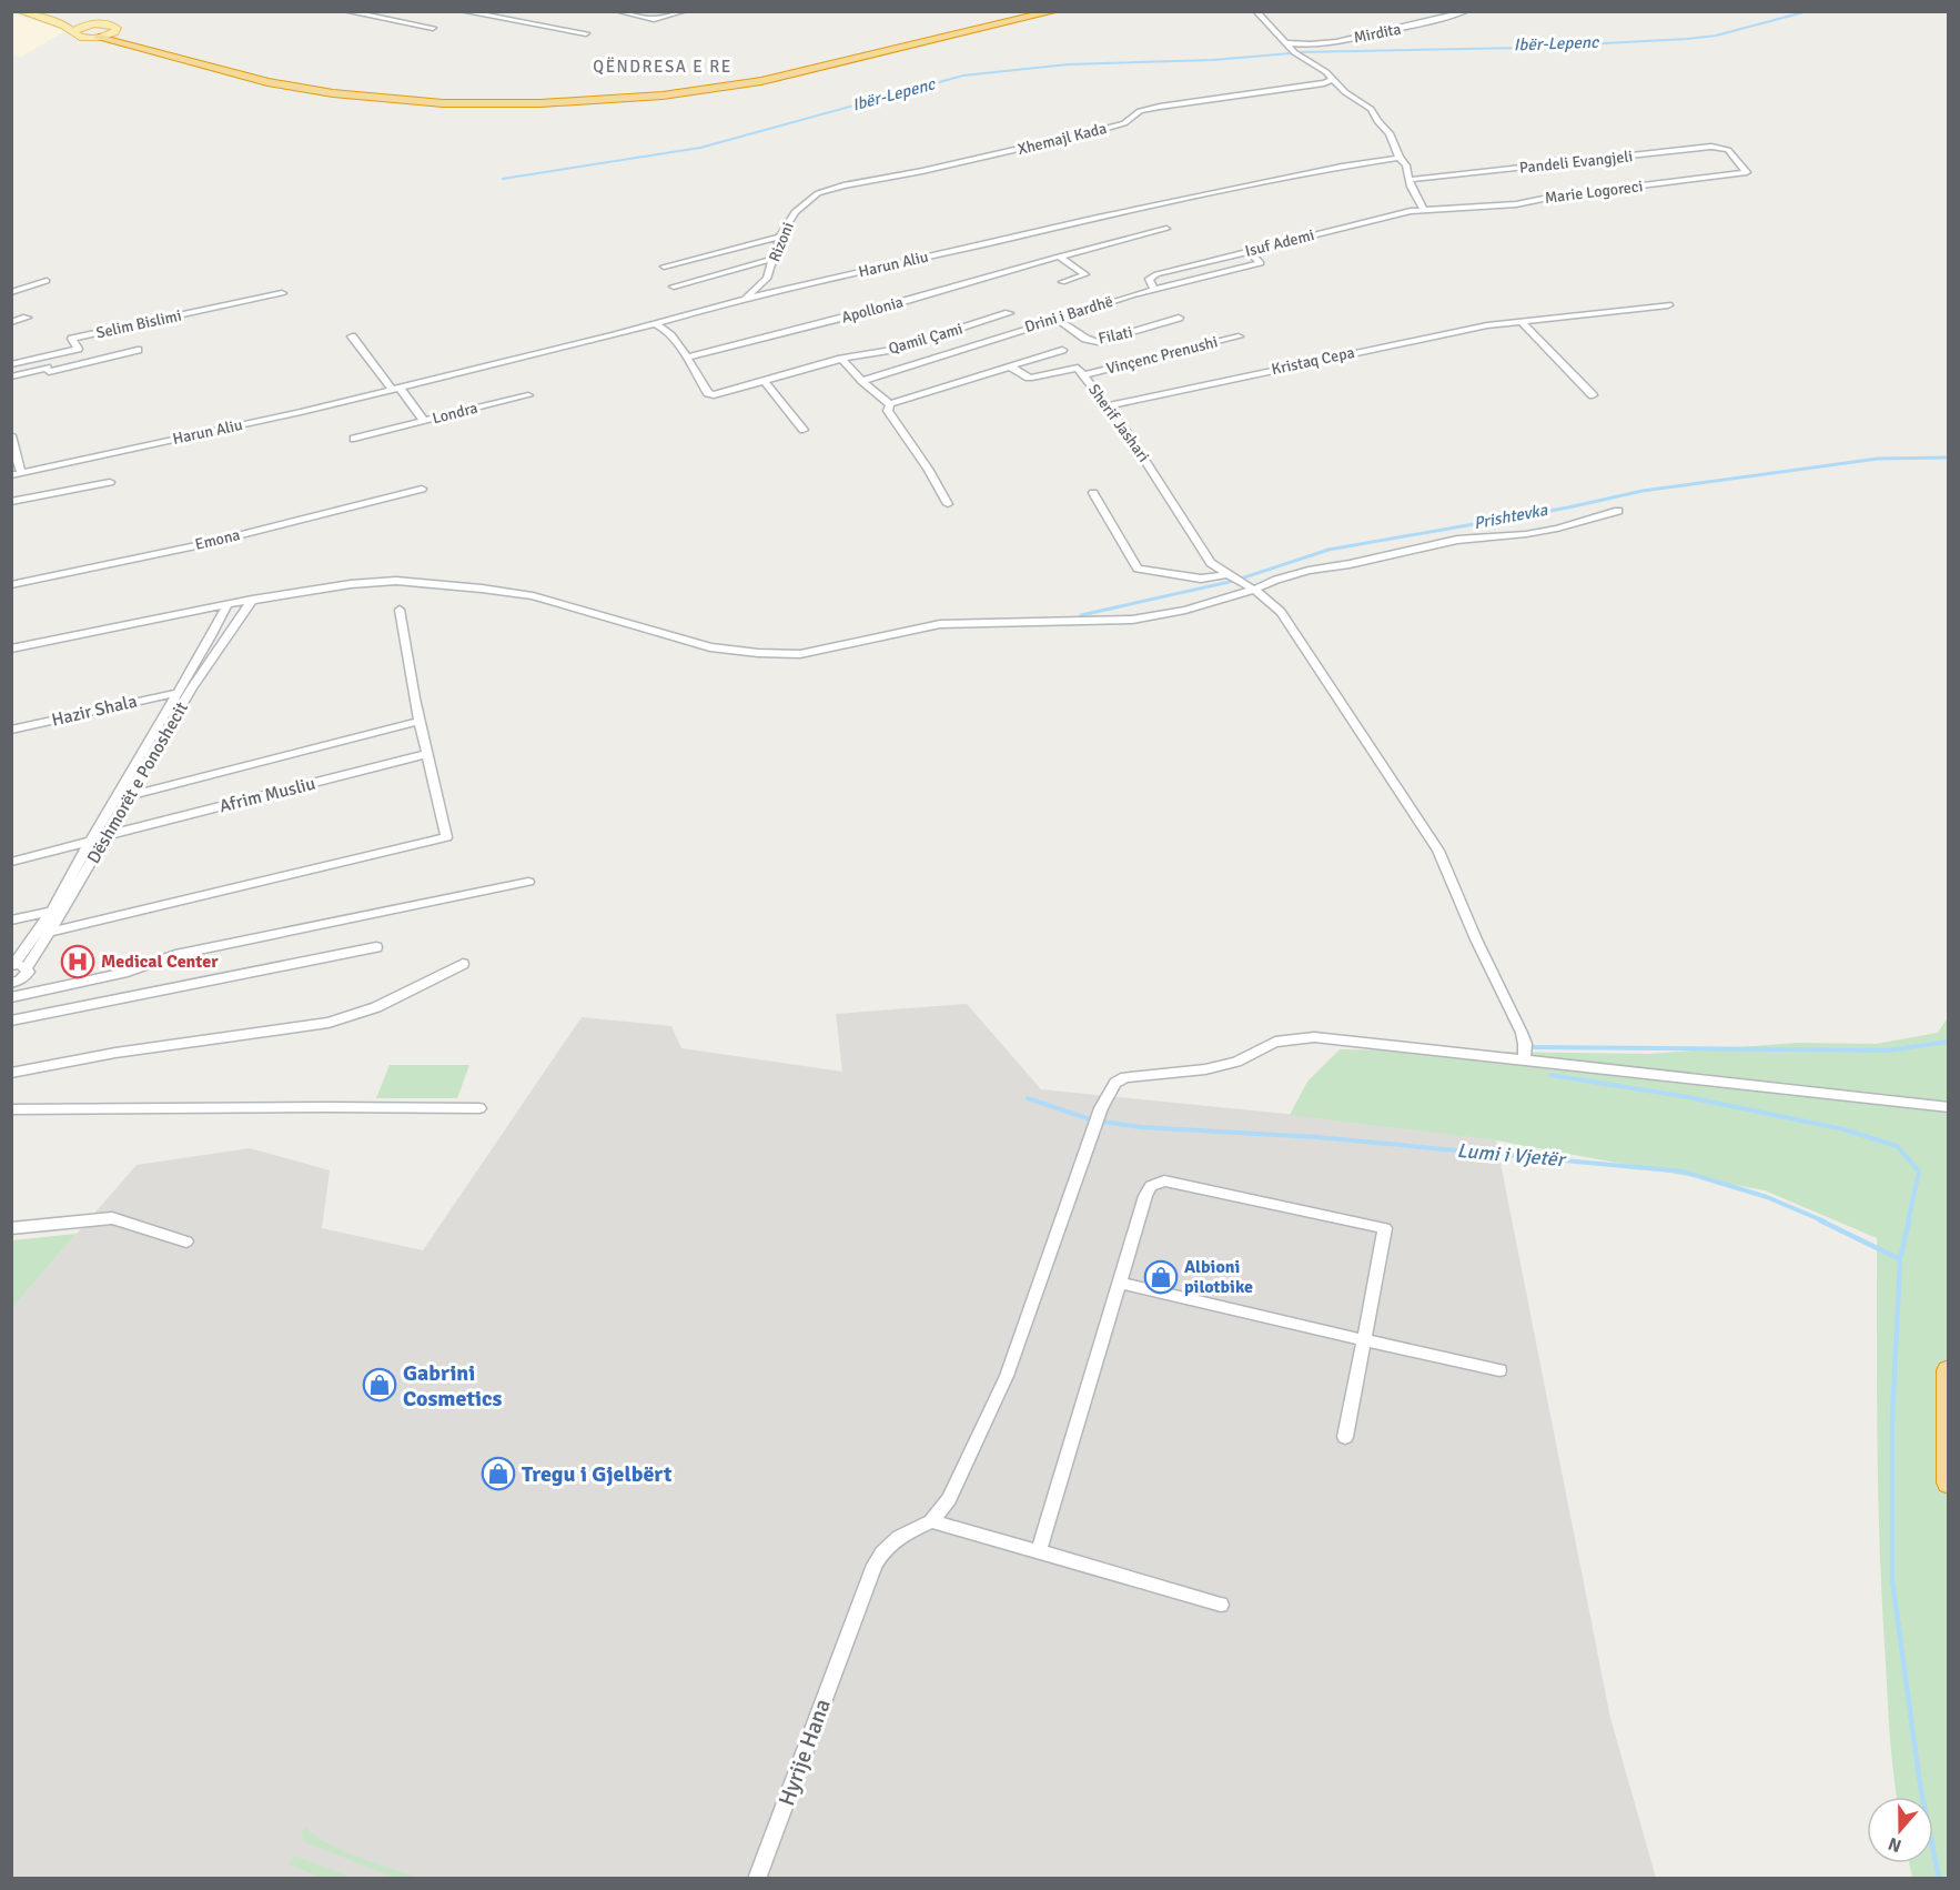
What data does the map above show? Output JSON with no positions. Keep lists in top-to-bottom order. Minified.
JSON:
{"streets":{"street":["Mirdita","Xhemajl Kada","Pandeli Evangjeli","Marie Logoreci","Rizoni","Isuf Ademi","Harun Aliu","Apollonia","Drini i Bardhë","Selim Bislimi","Filati","Qamil Çami","Vinçenc Prenushi","Kristaq Cepa","Londra","Sherif Jashari","Emona","Hazir Shala","Dëshmorët e Ponoshecit","Afrim Musliu","Hyrije Hana"]},"crossings":[["Xhemajl Kada","Rizoni"],["Pandeli Evangjeli","Marie Logoreci"],["Marie Logoreci","Isuf Ademi"],["Rizoni","Harun Aliu"],["Isuf Ademi","Drini i Bardhë"],["Harun Aliu","Londra"],["Drini i Bardhë","Filati"],["Vinçenc Prenushi","Sherif Jashari"],["Kristaq Cepa","Sherif Jashari"],["Hazir Shala","Dëshmorët e Ponoshecit"],["Dëshmorët e Ponoshecit","Afrim Musliu"]],"districts":["QËNDRESA E RE"],"water":["Ibër-Lepenc","Prishtevka","Lumi i Vjetër"],"places":{"hospital":["Medical Center"],"shop":["Albioni pilotbike","Gabrini Cosmetics","Tregu i Gjelbërt"]},"north":"bottom"}
